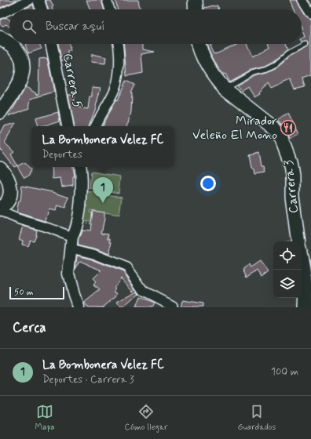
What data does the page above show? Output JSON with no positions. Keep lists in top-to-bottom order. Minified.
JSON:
{"streets":{"main road":["Carrera 3"],"street":["Carrera 5"]},"places":{"restaurant":["Mirador Veleño El Mono"]},"scale_bar":"50 m","page":{"search":"Buscar aquí","popup":["La Bombonera Velez FC","Deportes"],"pins":"1","scale":"50 m","heading":"Cerca","list":[{"mark":"1","name":"La Bombonera Velez FC","note":"Deportes · Carrera 3","value":"100 m"}],"nav":["Mapa","Cómo llegar","Guardados"]}}
